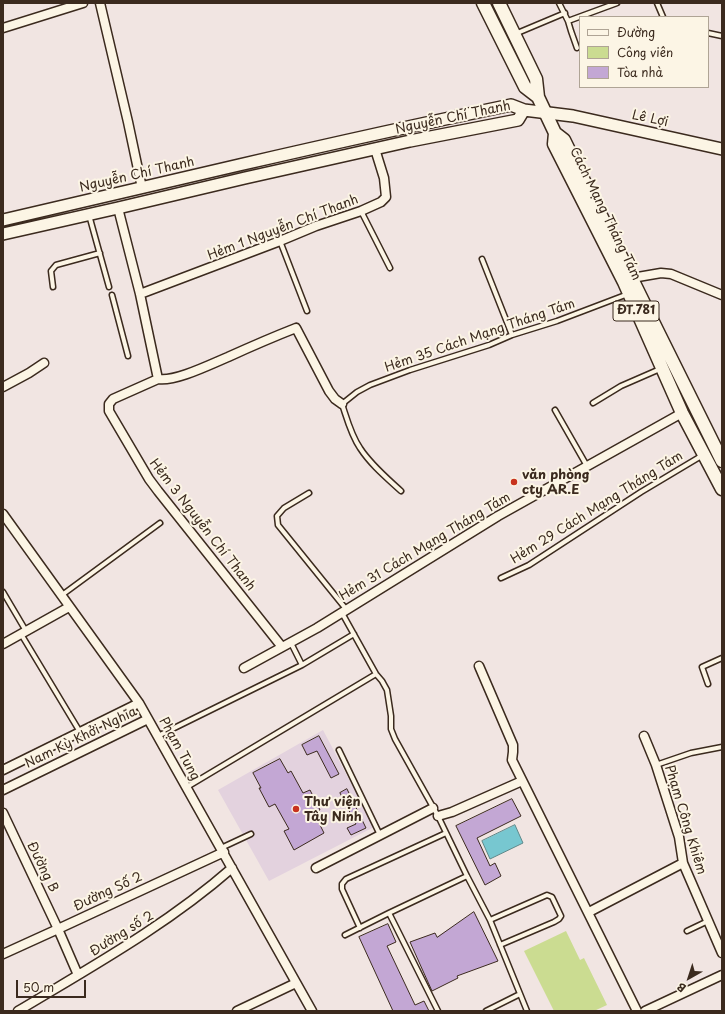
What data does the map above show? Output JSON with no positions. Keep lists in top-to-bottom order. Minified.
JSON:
{"streets":{"main road":["Cách Mạng Tháng Tám","ĐT.781"],"street":["Nguyễn Chí Thanh","Lê Lợi","Hẻm 1 Nguyễn Chí Thanh","Hẻm 3 Nguyễn Chí Thanh","Hẻm 31 Cách Mạng Tháng Tám","Nam Kỳ Khởi Nghĩa","Phạm Tung","Phạm Công Khiêm","Đường B","Đường Số 2","Đường số 2"],"lane":["Hẻm 35 Cách Mạng Tháng Tám","Hẻm 29 Cách Mạng Tháng Tám"]},"crossings":[["Nguyễn Chí Thanh","Lê Lợi"],["Nguyễn Chí Thanh","Hẻm 1 Nguyễn Chí Thanh"],["Lê Lợi","Cách Mạng Tháng Tám"],["Cách Mạng Tháng Tám","Hẻm 35 Cách Mạng Tháng Tám"],["Cách Mạng Tháng Tám","Hẻm 29 Cách Mạng Tháng Tám"],["Cách Mạng Tháng Tám","Hẻm 31 Cách Mạng Tháng Tám"],["Hẻm 35 Cách Mạng Tháng Tám","Hẻm 3 Nguyễn Chí Thanh"],["Hẻm 3 Nguyễn Chí Thanh","Hẻm 31 Cách Mạng Tháng Tám"],["Nam Kỳ Khởi Nghĩa","Phạm Tung"],["Phạm Tung","Đường Số 2"],["Phạm Tung","Đường số 2"],["Đường B","Đường Số 2"],["Đường B","Đường số 2"]],"places":["văn phòng cty AR.E","Thư viện Tây Ninh"],"legend":["Đường","Công viên","Tòa nhà"],"scale_bar":"50 m","north":"bottom left"}
